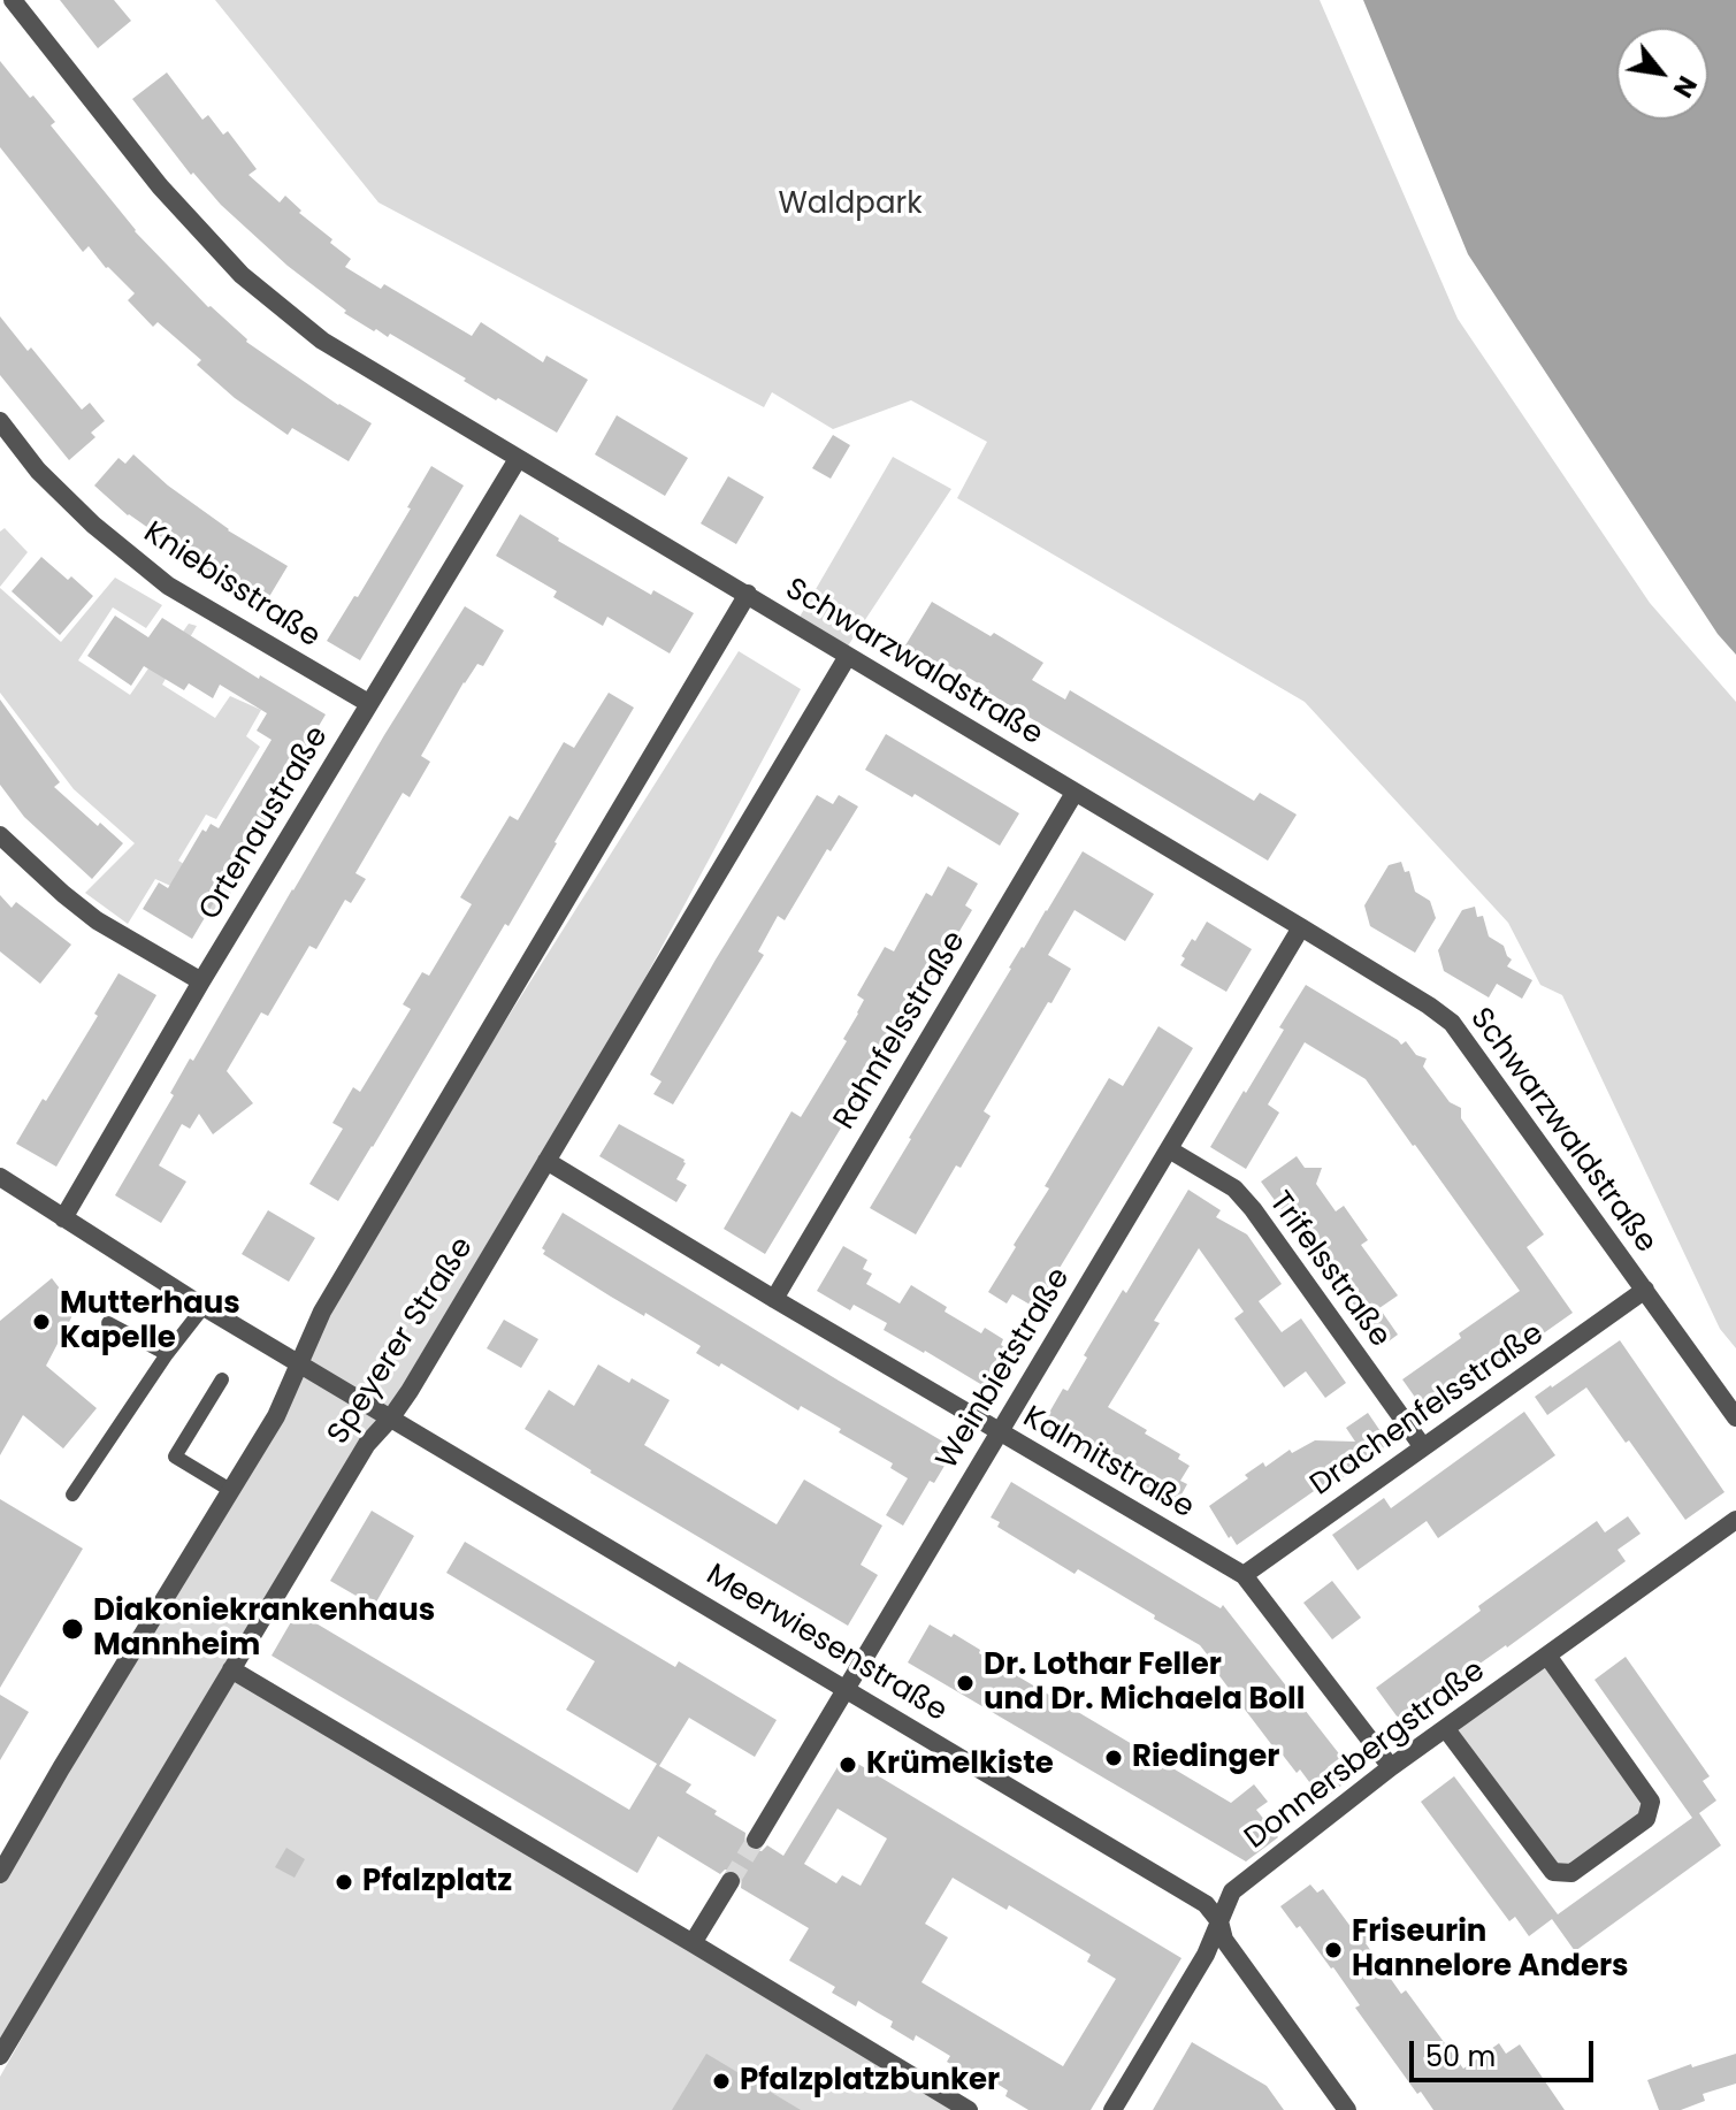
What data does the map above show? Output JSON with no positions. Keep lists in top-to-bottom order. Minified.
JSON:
{"streets":{"street":["Kniebisstraße","Schwarzwaldstraße","Ortenaustraße","Rahnfelsstraße","Trifelsstraße","Speyerer Straße","Weinbietstraße","Drachenfelsstraße","Kalmitstraße","Meerwiesenstraße","Donnersbergstraße"]},"crossings":[["Kniebisstraße","Ortenaustraße"],["Schwarzwaldstraße","Ortenaustraße"],["Schwarzwaldstraße","Rahnfelsstraße"],["Schwarzwaldstraße","Speyerer Straße"],["Schwarzwaldstraße","Weinbietstraße"],["Schwarzwaldstraße","Drachenfelsstraße"],["Ortenaustraße","Meerwiesenstraße"],["Rahnfelsstraße","Kalmitstraße"],["Trifelsstraße","Weinbietstraße"],["Trifelsstraße","Drachenfelsstraße"],["Speyerer Straße","Kalmitstraße"],["Speyerer Straße","Meerwiesenstraße"],["Weinbietstraße","Kalmitstraße"],["Weinbietstraße","Meerwiesenstraße"],["Drachenfelsstraße","Kalmitstraße"],["Kalmitstraße","Donnersbergstraße"],["Meerwiesenstraße","Donnersbergstraße"]],"parks":["Waldpark"],"places":["Mutterhaus Kapelle","Diakoniekrankenhaus Mannheim","Dr. Lothar Feller und Dr. Michaela Boll","Riedinger","Krümelkiste","Pfalzplatz","Friseurin Hannelore Anders","Pfalzplatzbunker"],"scale_bar":"50 m","north":"bottom right"}
